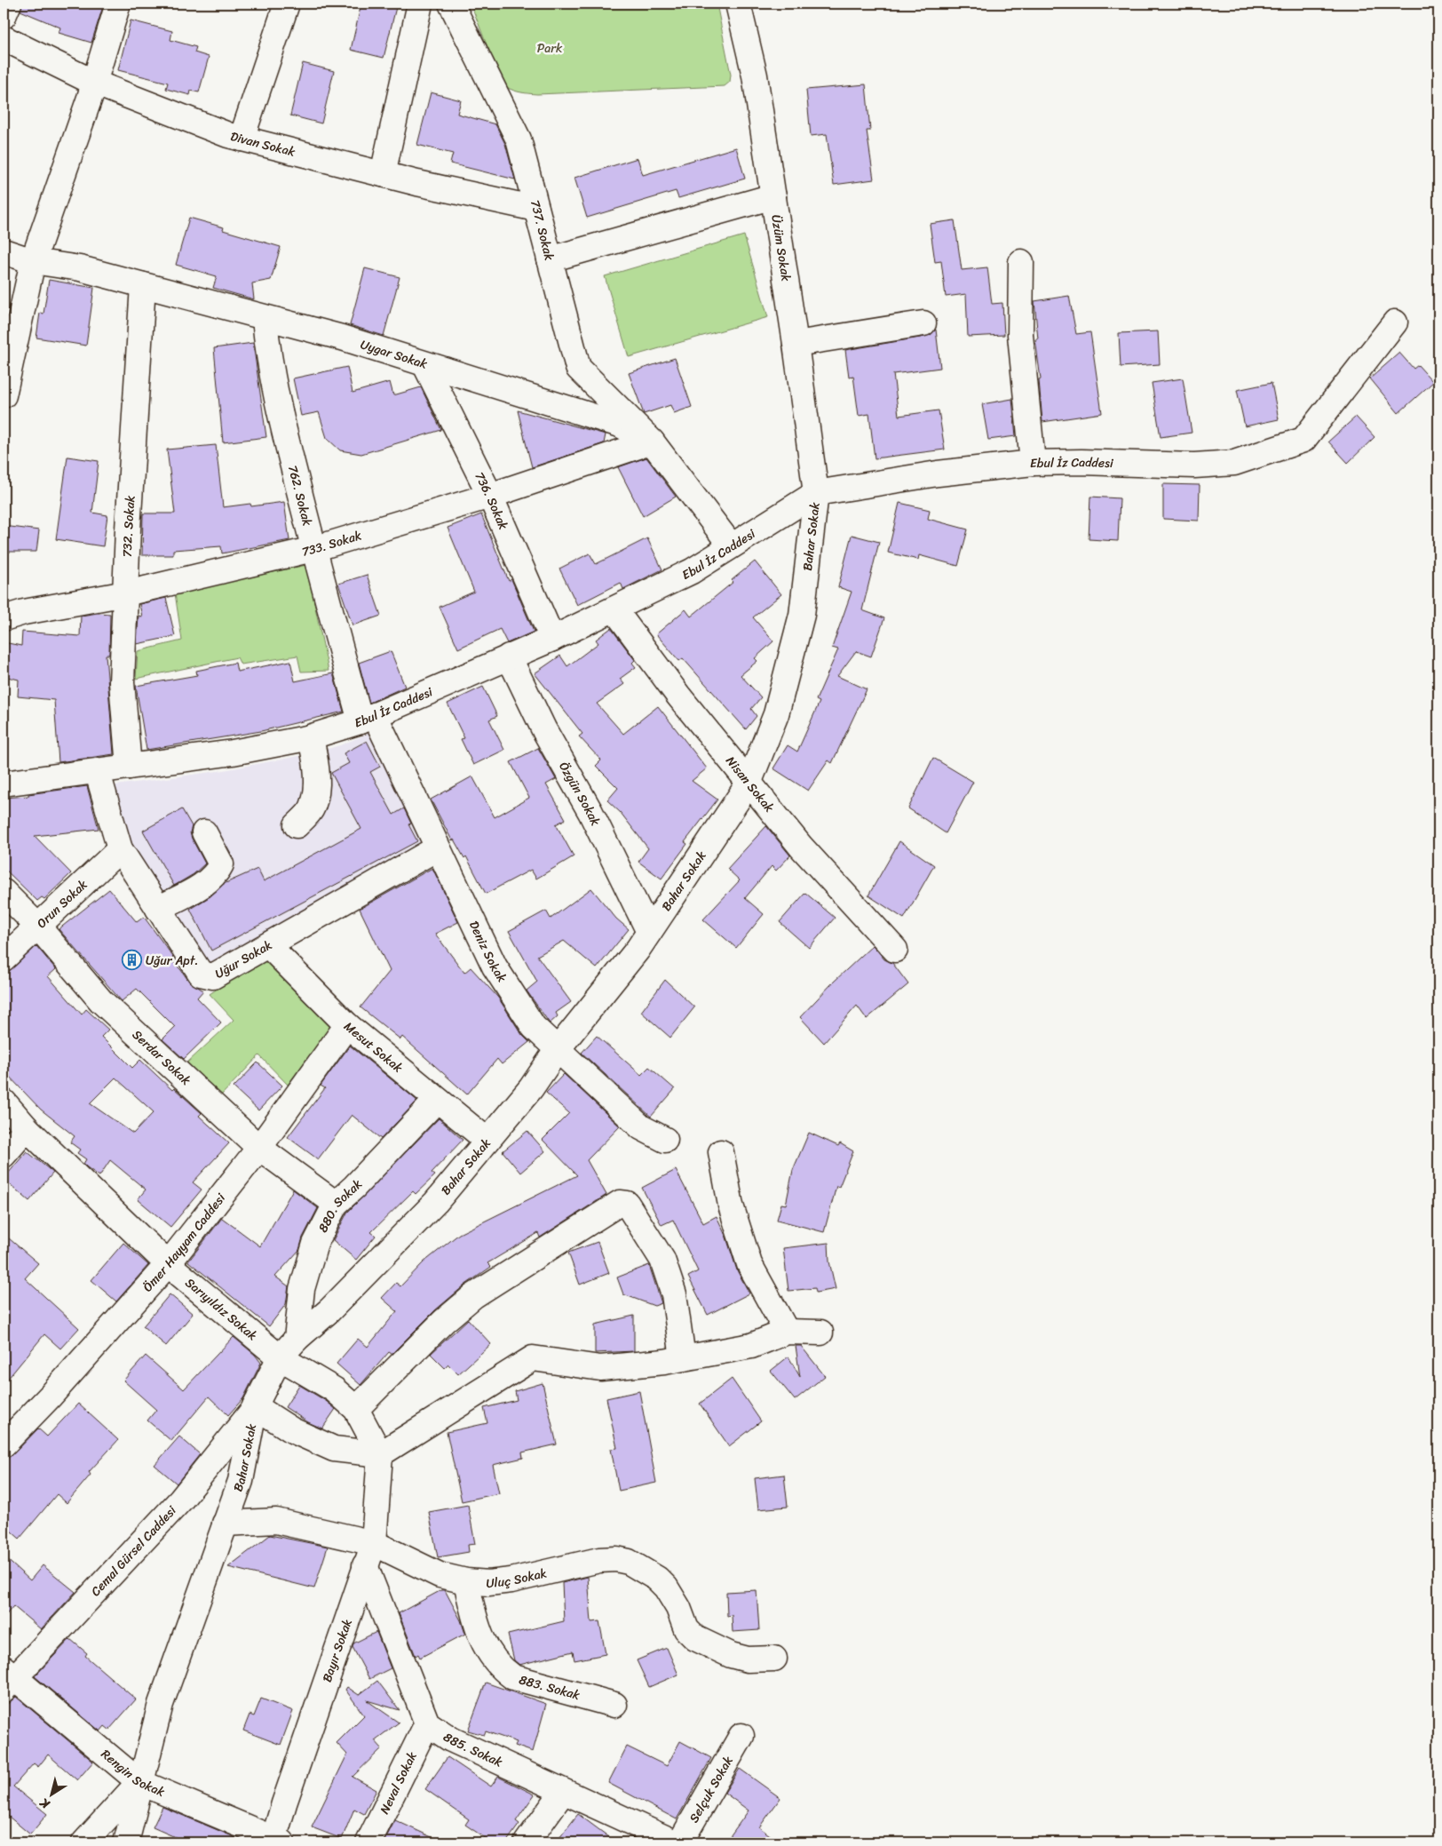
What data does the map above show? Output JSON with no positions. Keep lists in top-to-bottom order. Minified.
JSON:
{"streets":{"street":["Divan Sokak","737. Sokak","Üzüm Sokak","Uygar Sokak","Ebul İz Caddesi","762. Sokak","736. Sokak","732. Sokak","Bahar Sokak","733. Sokak","Nisan Sokak","Özgün Sokak","Orun Sokak","Deniz Sokak","Uğur Sokak","Mesut Sokak","Serdar Sokak","880. Sokak","Ömer Hayyam Caddesi","Sarıyıldız Sokak","Cemal Gürsel Caddesi","Uluç Sokak","Bayır Sokak","883. Sokak","885. Sokak","Rengin Sokak","Neval Sokak","Selçuk Sokak"]},"crossings":[["Divan Sokak","737. Sokak"],["737. Sokak","Uygar Sokak"],["737. Sokak","733. Sokak"],["Üzüm Sokak","Ebul İz Caddesi"],["Üzüm Sokak","Bahar Sokak"],["Uygar Sokak","Ebul İz Caddesi"],["Uygar Sokak","762. Sokak"],["Uygar Sokak","736. Sokak"],["Uygar Sokak","732. Sokak"],["Uygar Sokak","733. Sokak"],["Ebul İz Caddesi","762. Sokak"],["Ebul İz Caddesi","736. Sokak"],["Ebul İz Caddesi","732. Sokak"],["Ebul İz Caddesi","Bahar Sokak"],["Ebul İz Caddesi","Nisan Sokak"],["Ebul İz Caddesi","Özgün Sokak"],["Ebul İz Caddesi","Deniz Sokak"],["Ebul İz Caddesi","Uğur Sokak"],["762. Sokak","733. Sokak"],["762. Sokak","Deniz Sokak"],["736. Sokak","733. Sokak"],["732. Sokak","733. Sokak"],["Bahar Sokak","Nisan Sokak"],["Bahar Sokak","Özgün Sokak"],["Bahar Sokak","Deniz Sokak"],["Bahar Sokak","Mesut Sokak"],["Bahar Sokak","880. Sokak"],["Bahar Sokak","Sarıyıldız Sokak"],["Bahar Sokak","Cemal Gürsel Caddesi"],["Bahar Sokak","Uluç Sokak"],["Bahar Sokak","Rengin Sokak"],["Orun Sokak","Uğur Sokak"],["Orun Sokak","Serdar Sokak"],["Deniz Sokak","Uğur Sokak"],["Uğur Sokak","Mesut Sokak"],["Mesut Sokak","880. Sokak"],["Mesut Sokak","Ömer Hayyam Caddesi"],["Serdar Sokak","880. Sokak"],["Serdar Sokak","Ömer Hayyam Caddesi"],["Ömer Hayyam Caddesi","Sarıyıldız Sokak"],["Sarıyıldız Sokak","Bayır Sokak"],["Cemal Gürsel Caddesi","Rengin Sokak"],["Uluç Sokak","Bayır Sokak"],["Uluç Sokak","883. Sokak"],["Bayır Sokak","Rengin Sokak"],["885. Sokak","Neval Sokak"]],"parks":["Park"],"places":{"building":["Uğur Apt."]},"north":"bottom left"}
